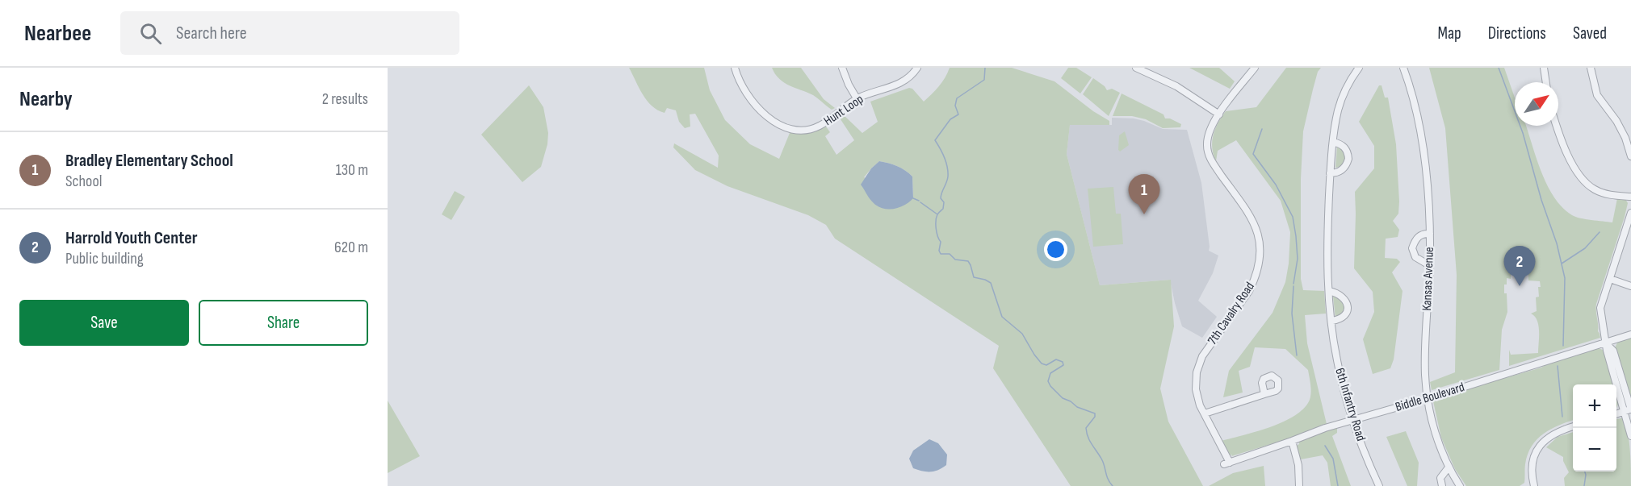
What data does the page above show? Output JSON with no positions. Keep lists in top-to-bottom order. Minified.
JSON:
{"streets":{"street":["Hunt Loop","Kansas Avenue","7th Cavalry Road","Biddle Boulevard","6th Infantry Road"]},"crossings":[["Kansas Avenue","Biddle Boulevard"],["7th Cavalry Road","Biddle Boulevard"],["Biddle Boulevard","6th Infantry Road"]],"north":"top right","page":{"header":"Nearbee","search":"Search here","nav":["Map","Directions","Saved"],"heading":["Nearby","2 results"],"list":[{"mark":"1","name":"Bradley Elementary School","note":"School","value":"130 m"},{"mark":"2","name":"Harrold Youth Center","note":"Public building","value":"620 m"}],"pins":["1","2"],"buttons":["Save","Share"],"map_buttons":["+","−"]}}
